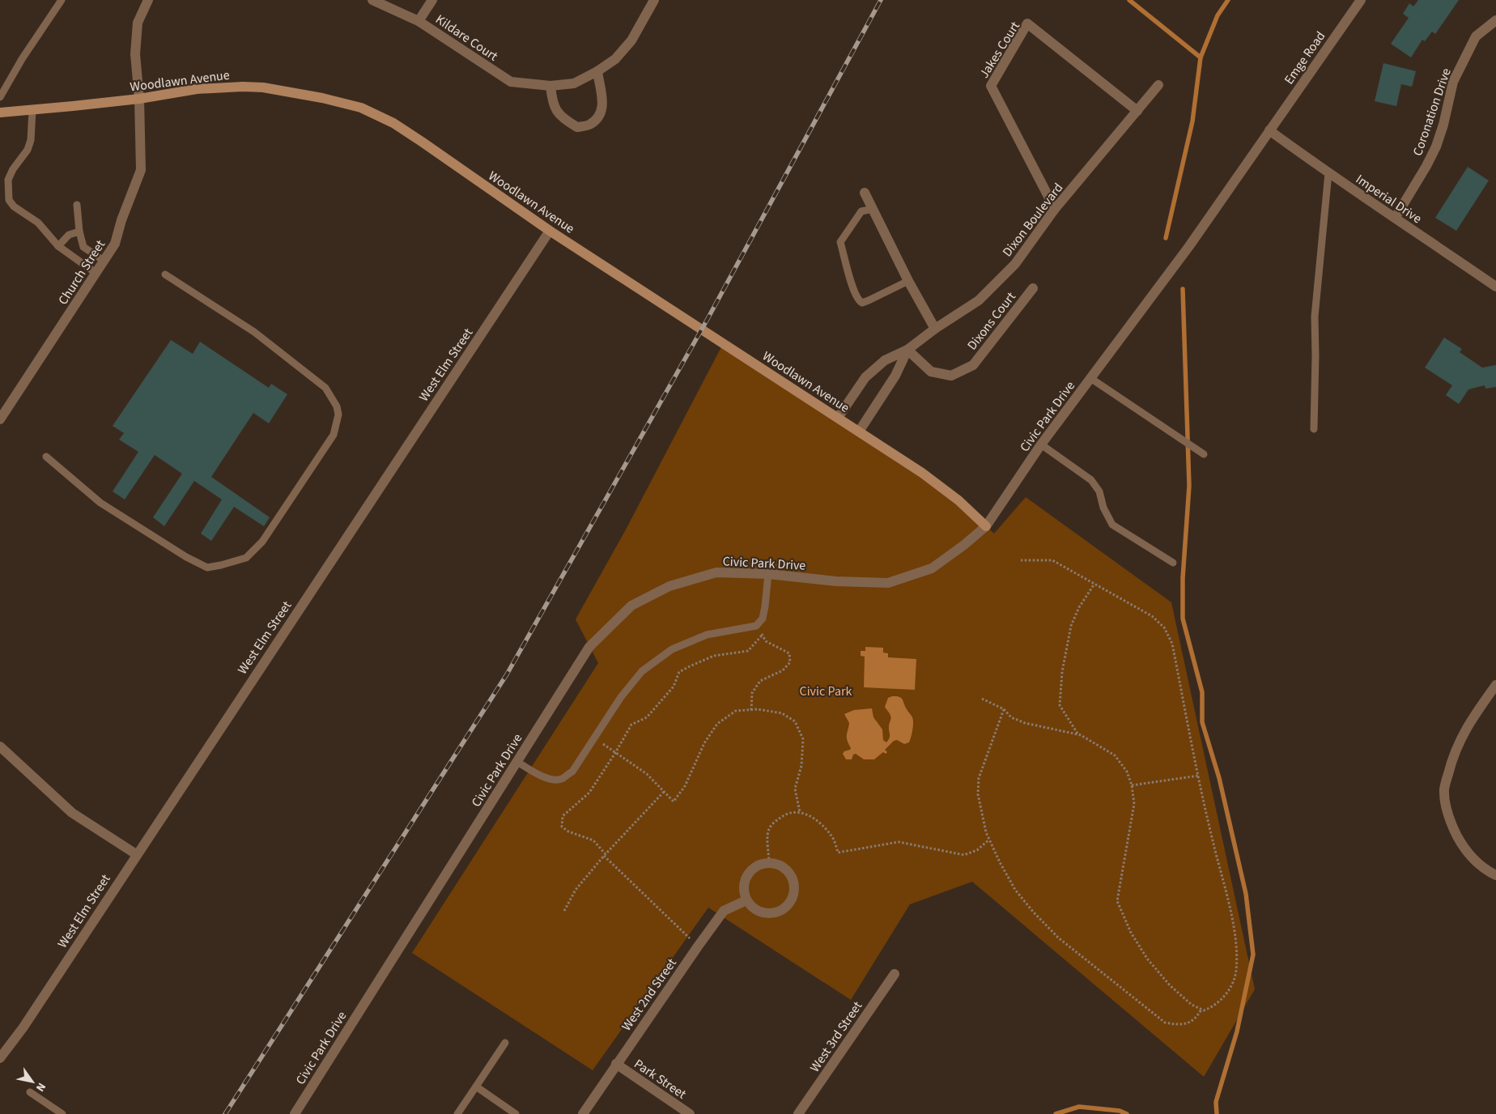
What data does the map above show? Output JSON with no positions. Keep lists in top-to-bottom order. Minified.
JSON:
{"streets":{"street":["Kildare Court","Jakes Court","Emge Road","Woodlawn Avenue","Coronation Drive","Imperial Drive","Dixon Boulevard","Church Street","Dixons Court","West Elm Street","Civic Park Drive","West 2nd Street","West 3rd Street","Park Street"]},"crossings":[["Jakes Court","Dixon Boulevard"],["Emge Road","Imperial Drive"],["Emge Road","Civic Park Drive"],["Woodlawn Avenue","Dixon Boulevard"],["Woodlawn Avenue","Church Street"],["Woodlawn Avenue","West Elm Street"],["Woodlawn Avenue","Civic Park Drive"],["Coronation Drive","Imperial Drive"],["Imperial Drive","Civic Park Drive"],["Dixon Boulevard","Dixons Court"],["West 2nd Street","Park Street"]],"parks":["Civic Park"],"north":"bottom right"}
